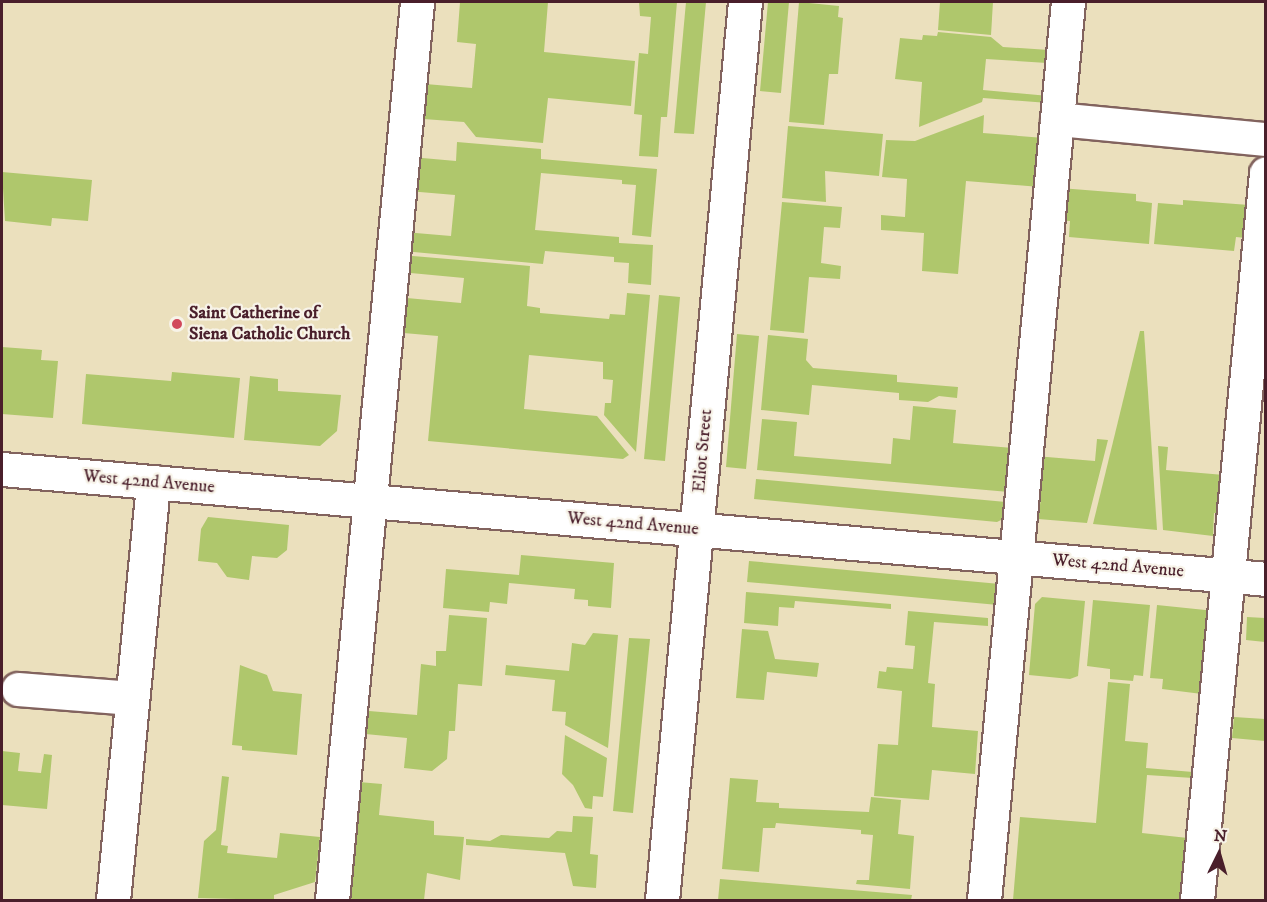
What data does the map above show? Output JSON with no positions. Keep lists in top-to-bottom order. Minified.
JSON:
{"streets":{"street":["Eliot Street","West 42nd Avenue"]},"crossings":[["Eliot Street","West 42nd Avenue"]],"places":["Saint Catherine of Siena Catholic Church"],"north":"top"}
